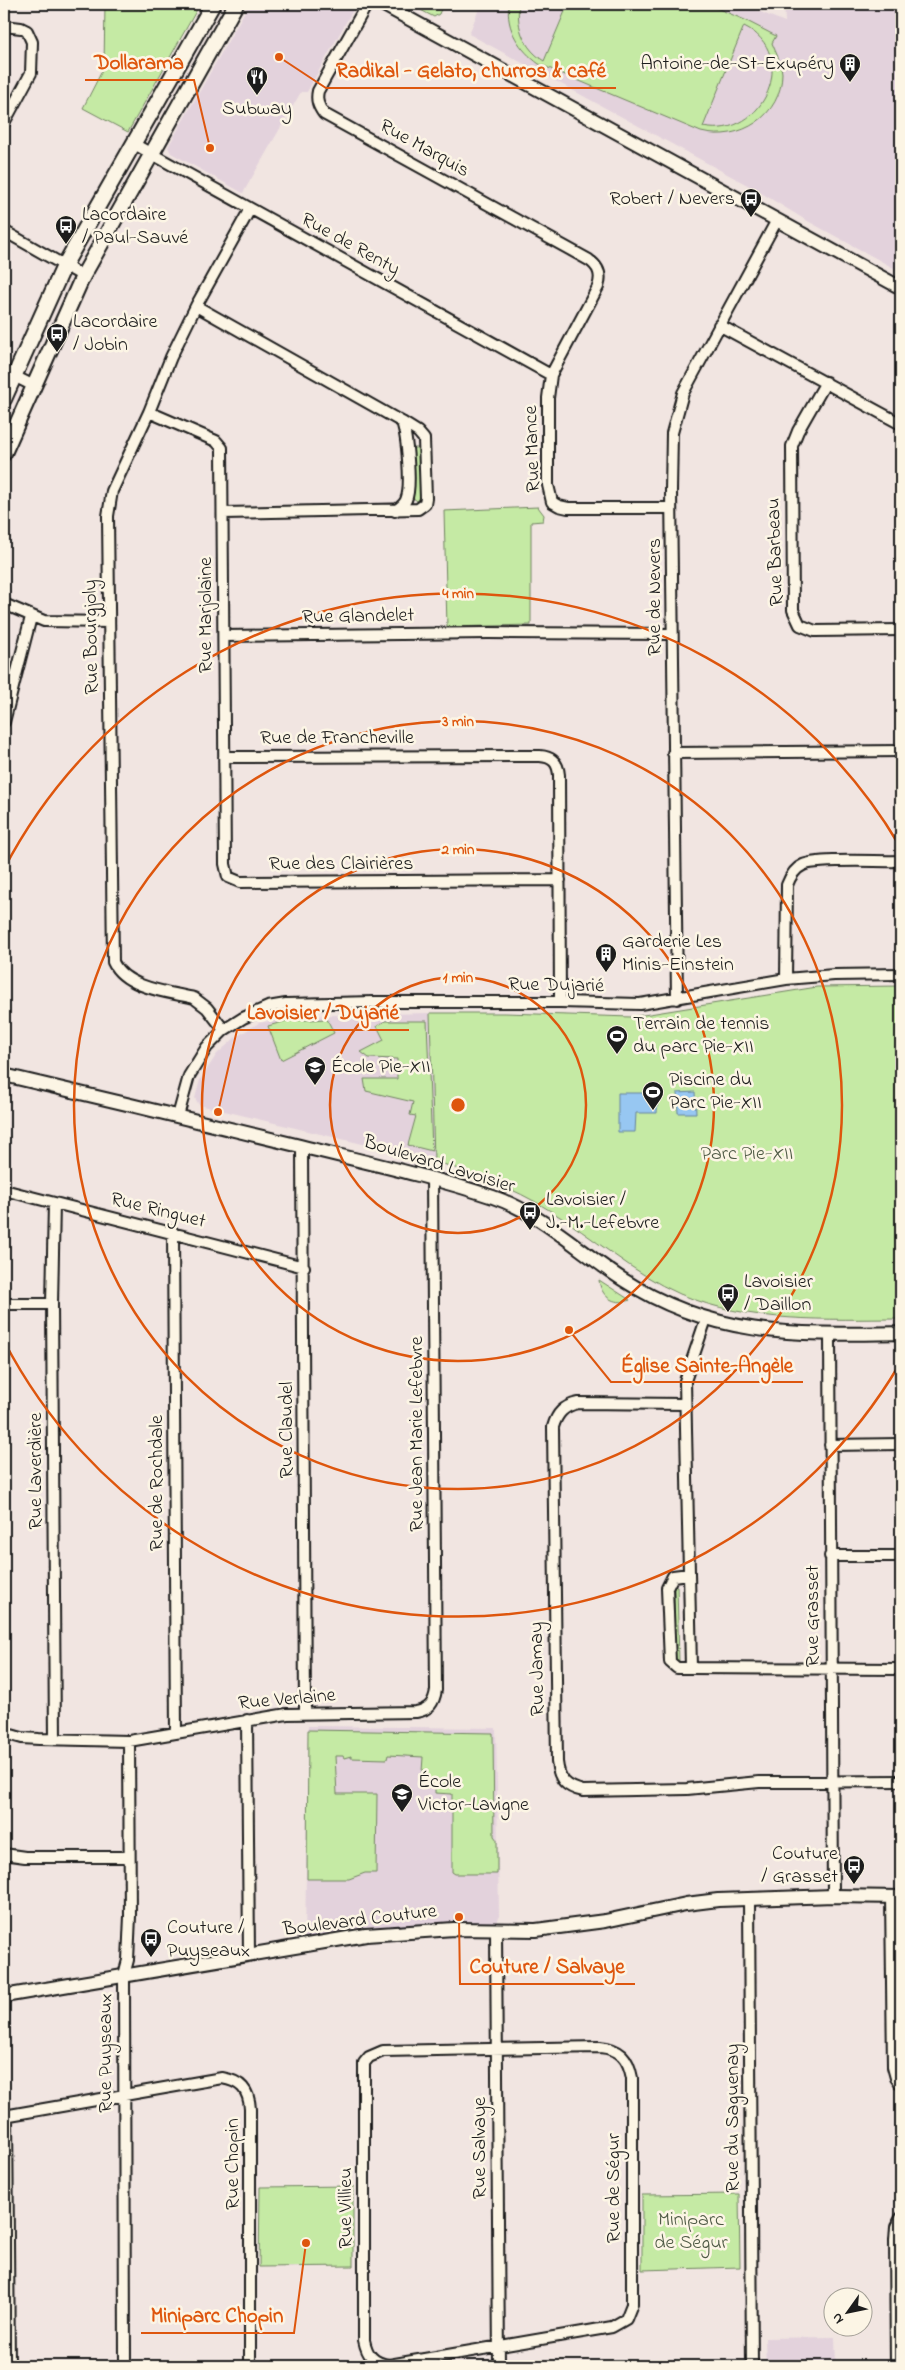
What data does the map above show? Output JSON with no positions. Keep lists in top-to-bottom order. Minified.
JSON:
{"streets":{"street":["Rue Marquis","Rue de Renty","Rue Mance","Rue Barbeau","Rue de Nevers","Rue Marjolaine","Rue Glandelet","Rue Bourgjoly","Rue de Francheville","Rue des Clairières","Rue Dujarié","Boulevard Lavoisier","Rue Ringuet","Rue Claudel","Rue Jean Marie Lefebvre","Rue Laverdière","Rue de Rochdale","Rue Grasset","Rue Jamay","Rue Verlaine","Boulevard Couture","Rue Puyseaux","Rue du Saguenay","Rue Salvaye","Rue Chopin","Rue de Ségur","Rue Villieu"]},"crossings":[["Rue Marquis","Rue Mance"],["Rue de Renty","Rue Mance"],["Rue de Renty","Rue Bourgjoly"],["Rue Mance","Rue de Nevers"],["Rue de Nevers","Rue Glandelet"],["Rue de Nevers","Rue Dujarié"],["Rue Marjolaine","Rue Glandelet"],["Rue Marjolaine","Rue Bourgjoly"],["Rue Marjolaine","Rue de Francheville"],["Rue Marjolaine","Rue des Clairières"],["Rue Bourgjoly","Rue Dujarié"],["Rue de Francheville","Rue des Clairières"],["Rue Dujarié","Boulevard Lavoisier"],["Boulevard Lavoisier","Rue Claudel"],["Boulevard Lavoisier","Rue Jean Marie Lefebvre"],["Boulevard Lavoisier","Rue Grasset"],["Rue Ringuet","Rue Claudel"],["Rue Ringuet","Rue Laverdière"],["Rue Ringuet","Rue de Rochdale"],["Rue Claudel","Rue Verlaine"],["Rue Jean Marie Lefebvre","Rue Verlaine"],["Rue Laverdière","Rue Verlaine"],["Rue de Rochdale","Rue Verlaine"],["Rue Grasset","Rue Jamay"],["Rue Grasset","Boulevard Couture"],["Rue Verlaine","Rue Puyseaux"],["Boulevard Couture","Rue Puyseaux"],["Boulevard Couture","Rue du Saguenay"],["Boulevard Couture","Rue Salvaye"],["Rue Puyseaux","Rue Chopin"],["Rue Salvaye","Rue de Ségur"],["Rue Salvaye","Rue Villieu"],["Rue de Ségur","Rue Villieu"]],"parks":["Parc Pie-XII","Miniparc de Ségur"],"places":{"other":["Radikal - Gelato, churros & café","Dollarama","Lavoisier / Dujarié","Église Sainte-Angèle","Couture / Salvaye","Miniparc Chopin"],"building":["Antoine-de-St-Exupéry","Garderie Les Minis-Einstein"],"restaurant":["Subway"],"bus stop":["Robert / Nevers","Lacordaire / Paul-Sauvé","Lacordaire / Jobin","Lavoisier / J.-M.-Lefebvre","Lavoisier / Daillon","Couture / Grasset","Couture / Puyseaux"],"sports":["Terrain de tennis du parc Pie-XII","Piscine du Parc Pie-XII"],"school or university":["École Pie-XII","École Victor-Lavigne"]},"north":"bottom left","rings":["4 min","3 min","2 min","1 min"]}
